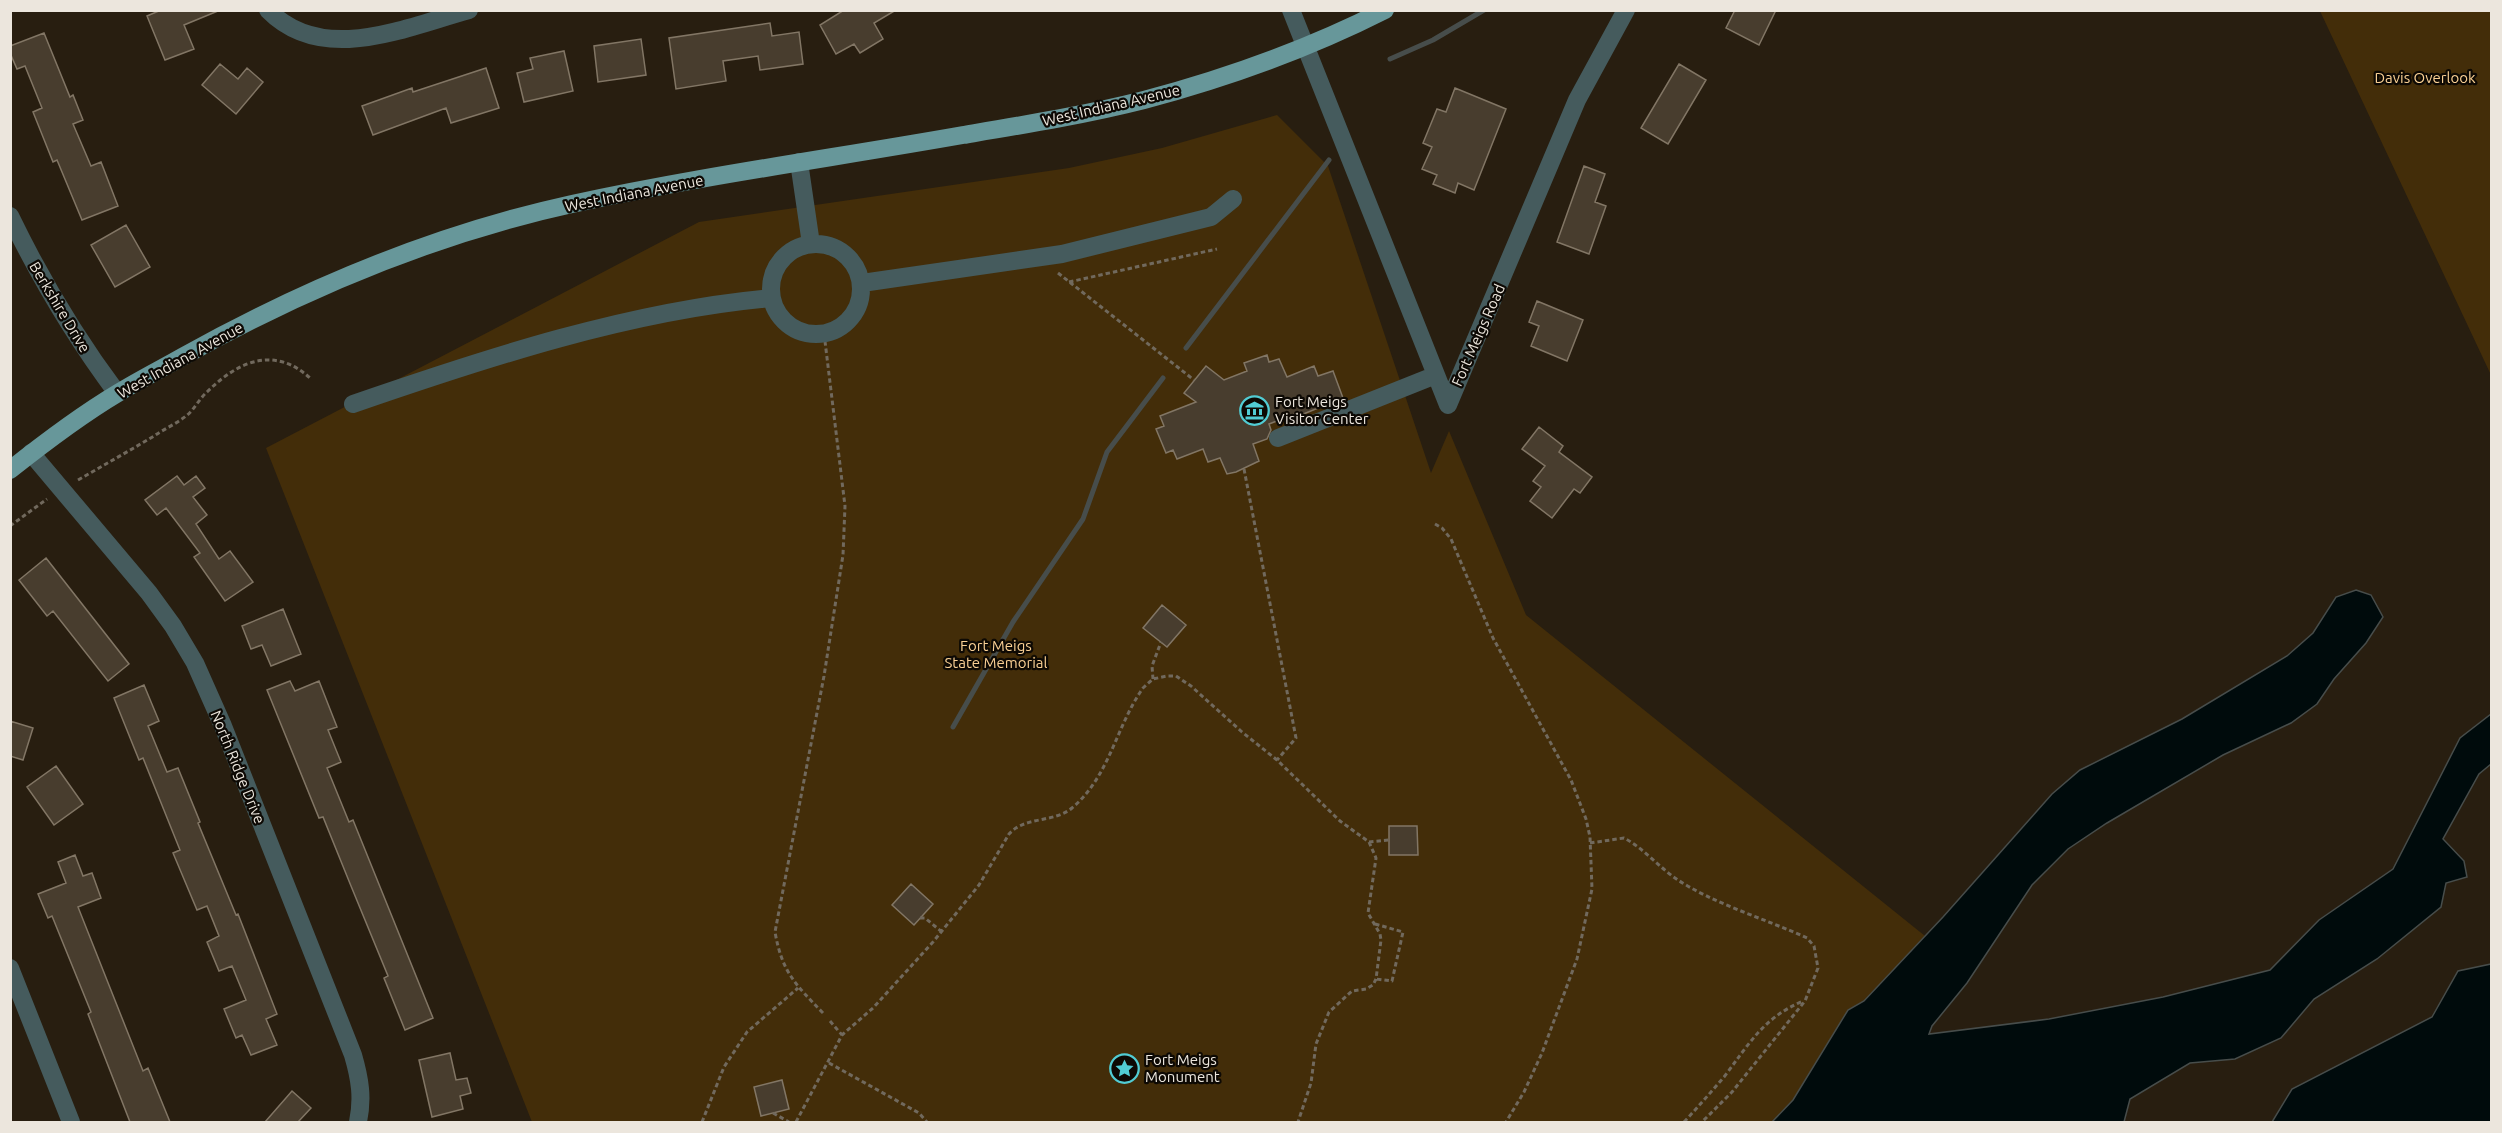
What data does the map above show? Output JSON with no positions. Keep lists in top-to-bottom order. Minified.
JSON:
{"streets":{"main road":["West Indiana Avenue"],"street":["Berkshire Drive","Fort Meigs Road","North Ridge Drive"]},"crossings":[["West Indiana Avenue","Berkshire Drive"],["West Indiana Avenue","Fort Meigs Road"],["West Indiana Avenue","North Ridge Drive"]],"parks":["Davis Overlook","Fort Meigs State Memorial"],"places":{"museum":["Fort Meigs Visitor Center"],"place":["Fort Meigs Monument"]}}
